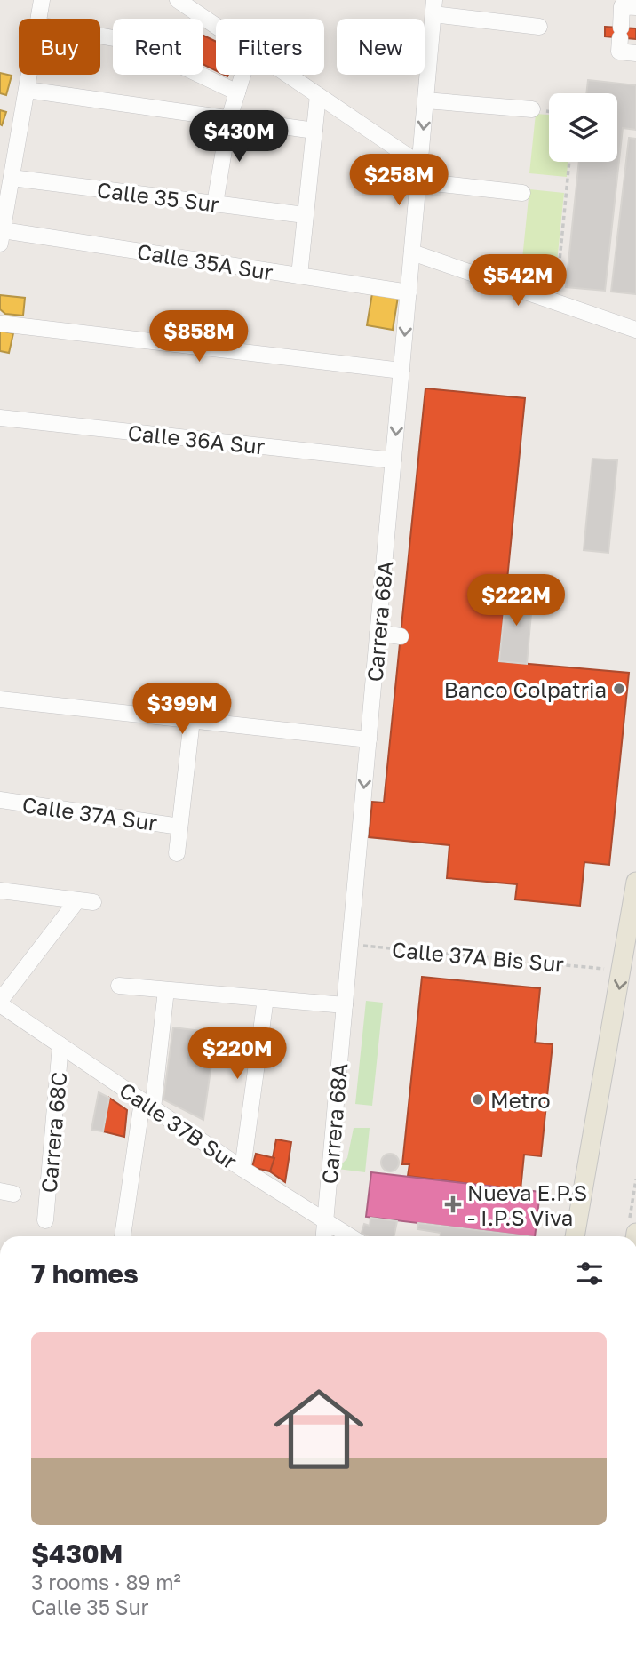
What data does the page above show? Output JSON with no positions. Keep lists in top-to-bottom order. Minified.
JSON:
{"streets":{"street":["Calle 35 Sur","Calle 35A Sur","Calle 36A Sur","Carrera 68A","Calle 37A Sur","Calle 37B Sur","Carrera 68C"],"path":["Calle 37A Bis Sur"]},"crossings":[["Calle 35A Sur","Carrera 68A"],["Calle 36A Sur","Carrera 68A"],["Carrera 68A","Calle 37A Bis Sur"],["Carrera 68A","Calle 37B Sur"],["Calle 37B Sur","Carrera 68C"]],"one_way":["Carrera 68A"],"places":{"other":["Banco Colpatria","Metro"],"health":["Nueva E.P.S - I.P.S Viva"]},"page":{"chip":["Buy","Rent","Filters","New"],"price":["$430M","$258M","$542M","$858M","$222M","$399M","$220M"],"heading":"7 homes","list":[{"name":"$430M","note":"3 rooms · 89 m² · Calle 35 Sur"}]}}
